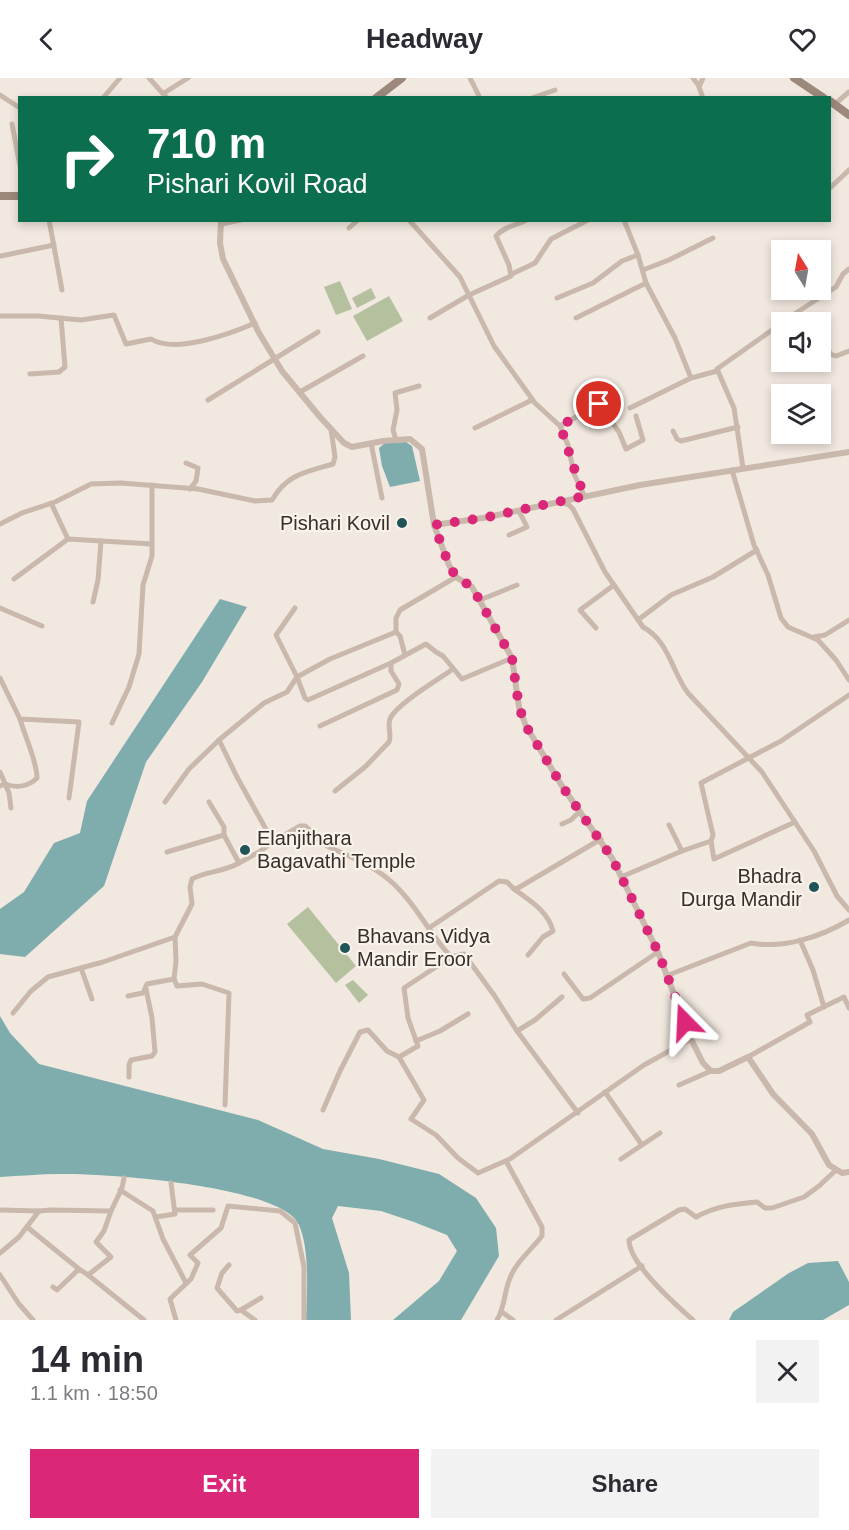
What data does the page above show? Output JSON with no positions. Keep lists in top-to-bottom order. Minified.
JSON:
{"places":["Pishari Kovil","Elanjithara Bagavathi Temple","Bhadra Durga Mandir","Bhavans Vidya Mandir Eroor"],"north":"top","page":{"header":"Headway","turn":["710 m","Pishari Kovil Road"],"heading":["14 min","1.1 km · 18:50"],"buttons":["Exit","Share"]}}
